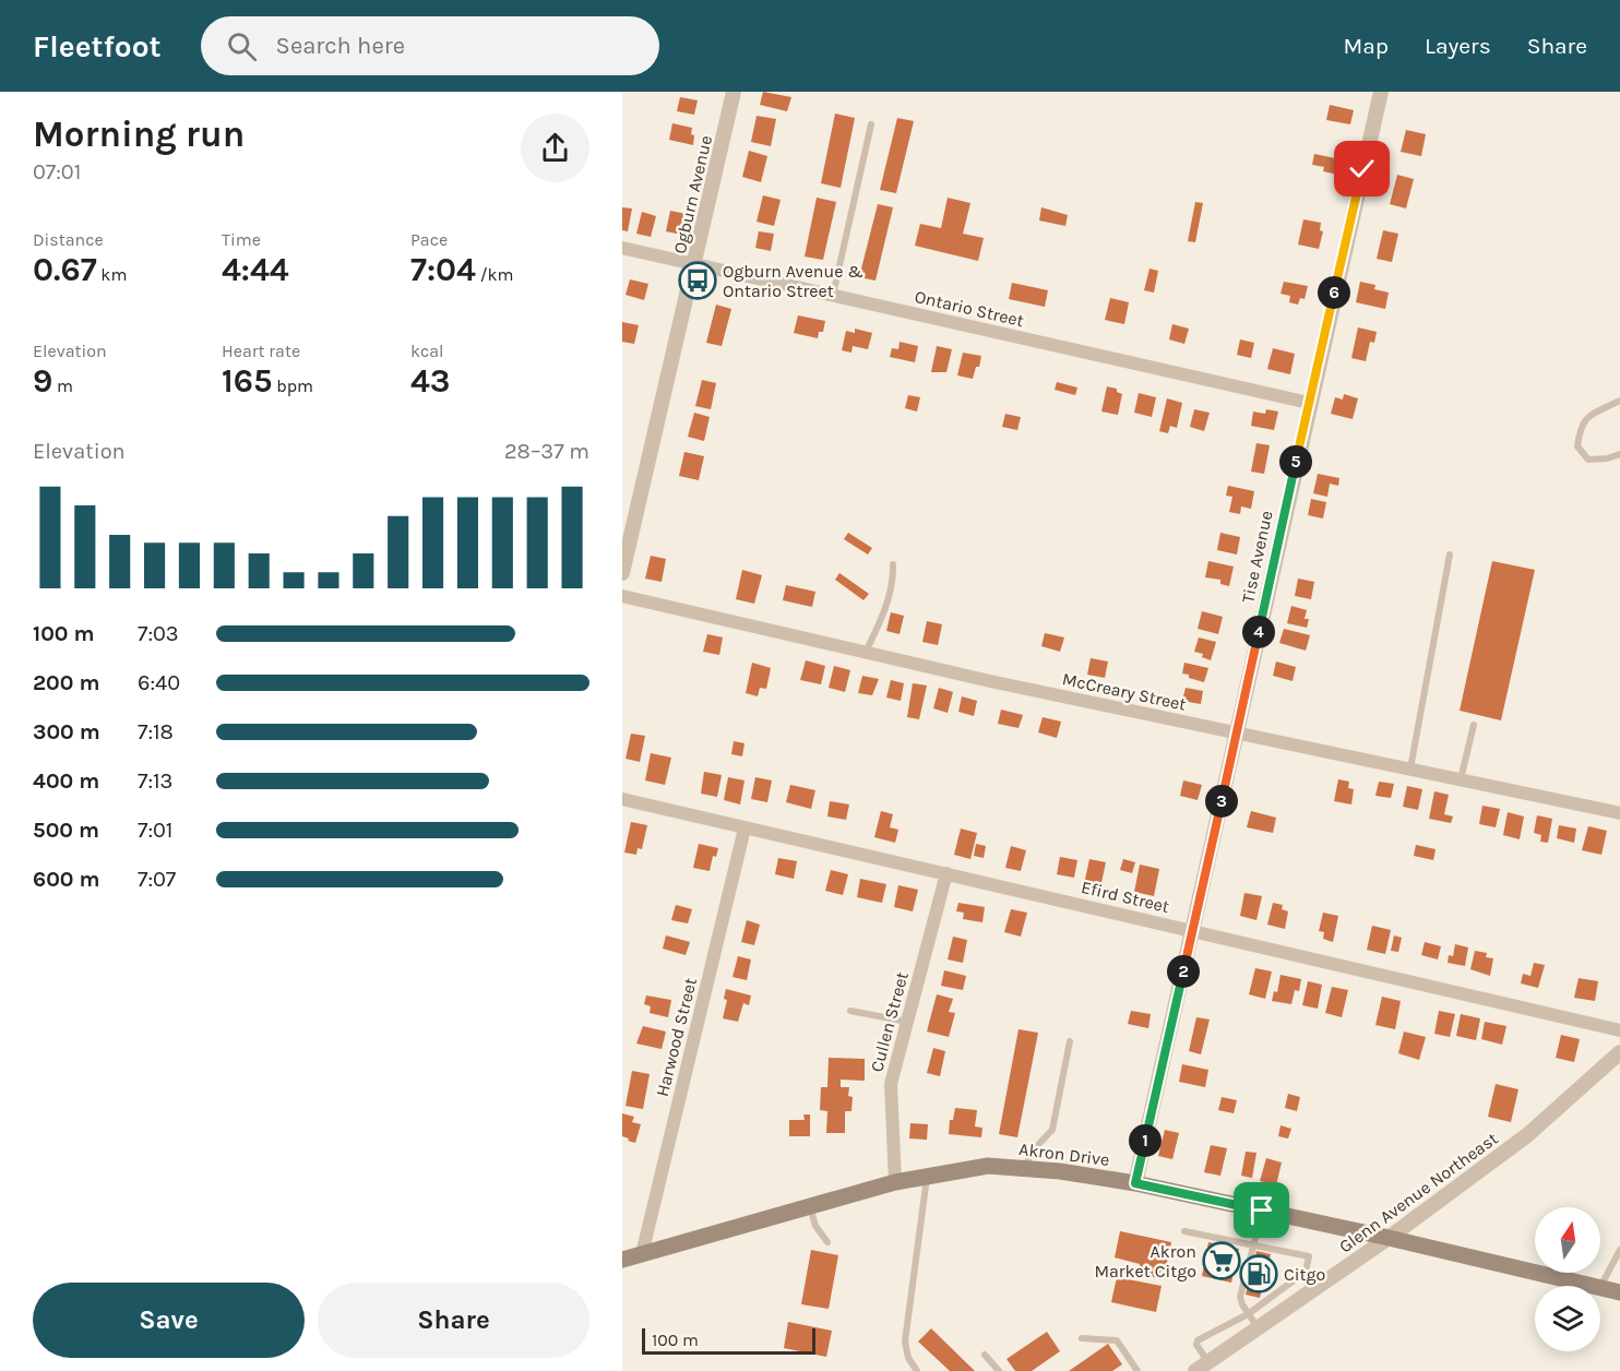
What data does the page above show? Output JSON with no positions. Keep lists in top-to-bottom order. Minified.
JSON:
{"streets":{"main road":["Akron Drive"],"street":["Ogburn Avenue","Ontario Street","Tise Avenue","McCreary Street","Efird Street","Cullen Street","Harwood Street","Glenn Avenue Northeast"]},"crossings":[["Ogburn Avenue","Ontario Street"],["Ontario Street","Tise Avenue"],["Tise Avenue","McCreary Street"],["Tise Avenue","Efird Street"],["Tise Avenue","Akron Drive"],["Efird Street","Cullen Street"],["Efird Street","Harwood Street"],["Cullen Street","Akron Drive"],["Harwood Street","Akron Drive"],["Akron Drive","Glenn Avenue Northeast"]],"places":{"bus stop":["Ogburn Avenue & Ontario Street"],"supermarket":["Akron Market Citgo"],"fuel station":["Citgo"]},"scale_bar":"100 m","north":"top","page":{"header":"Fleetfoot","search":"Search here","nav":["Map","Layers","Share"],"heading":["Morning run","07:01"],"stats":[["Distance","0.67 km"],["Time","4:44"],["Pace","7:04 /km"],["Elevation","9 m"],["Heart rate","165 bpm"],["kcal","43"]],"pins":["6","5","4","3","2","1"],"chart":["Elevation","28–37 m"],"list":[{"name":"100 m","note":"7:03"},{"name":"200 m","note":"6:40"},{"name":"300 m","note":"7:18"},{"name":"400 m","note":"7:13"},{"name":"500 m","note":"7:01"},{"name":"600 m","note":"7:07"}],"buttons":["Save","Share"],"scale":"100 m"}}
